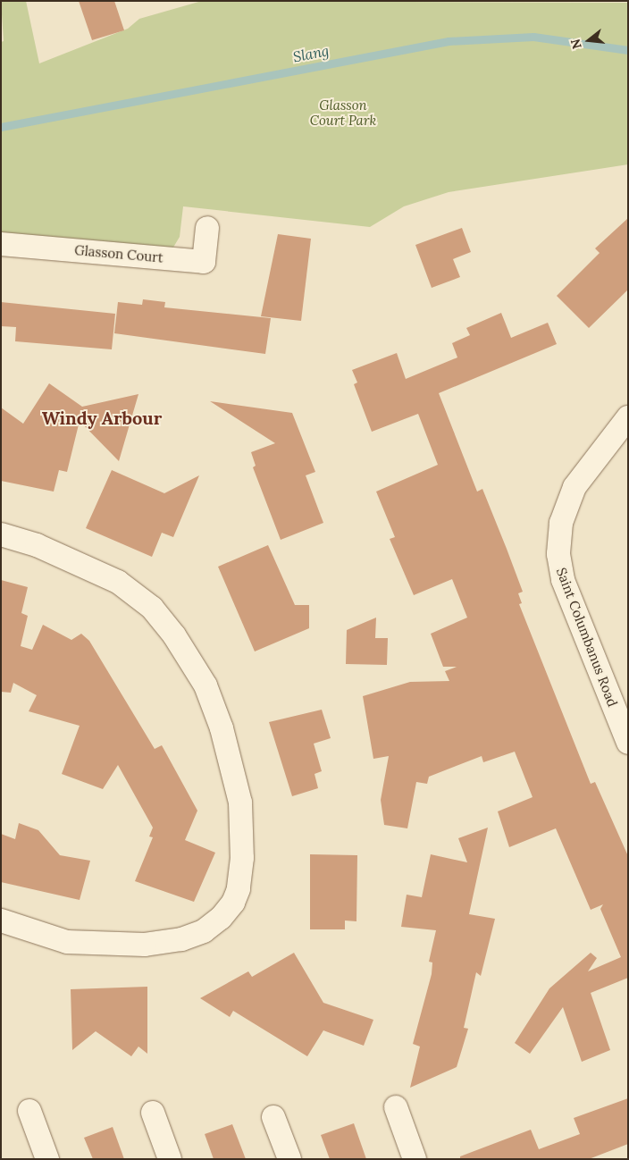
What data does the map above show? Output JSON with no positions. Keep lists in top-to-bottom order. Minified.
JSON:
{"streets":{"street":["Glasson Court","Saint Columbanus Road"]},"districts":["Windy Arbour"],"water":["Slang"],"parks":["Glasson Court Park"],"north":"left"}
